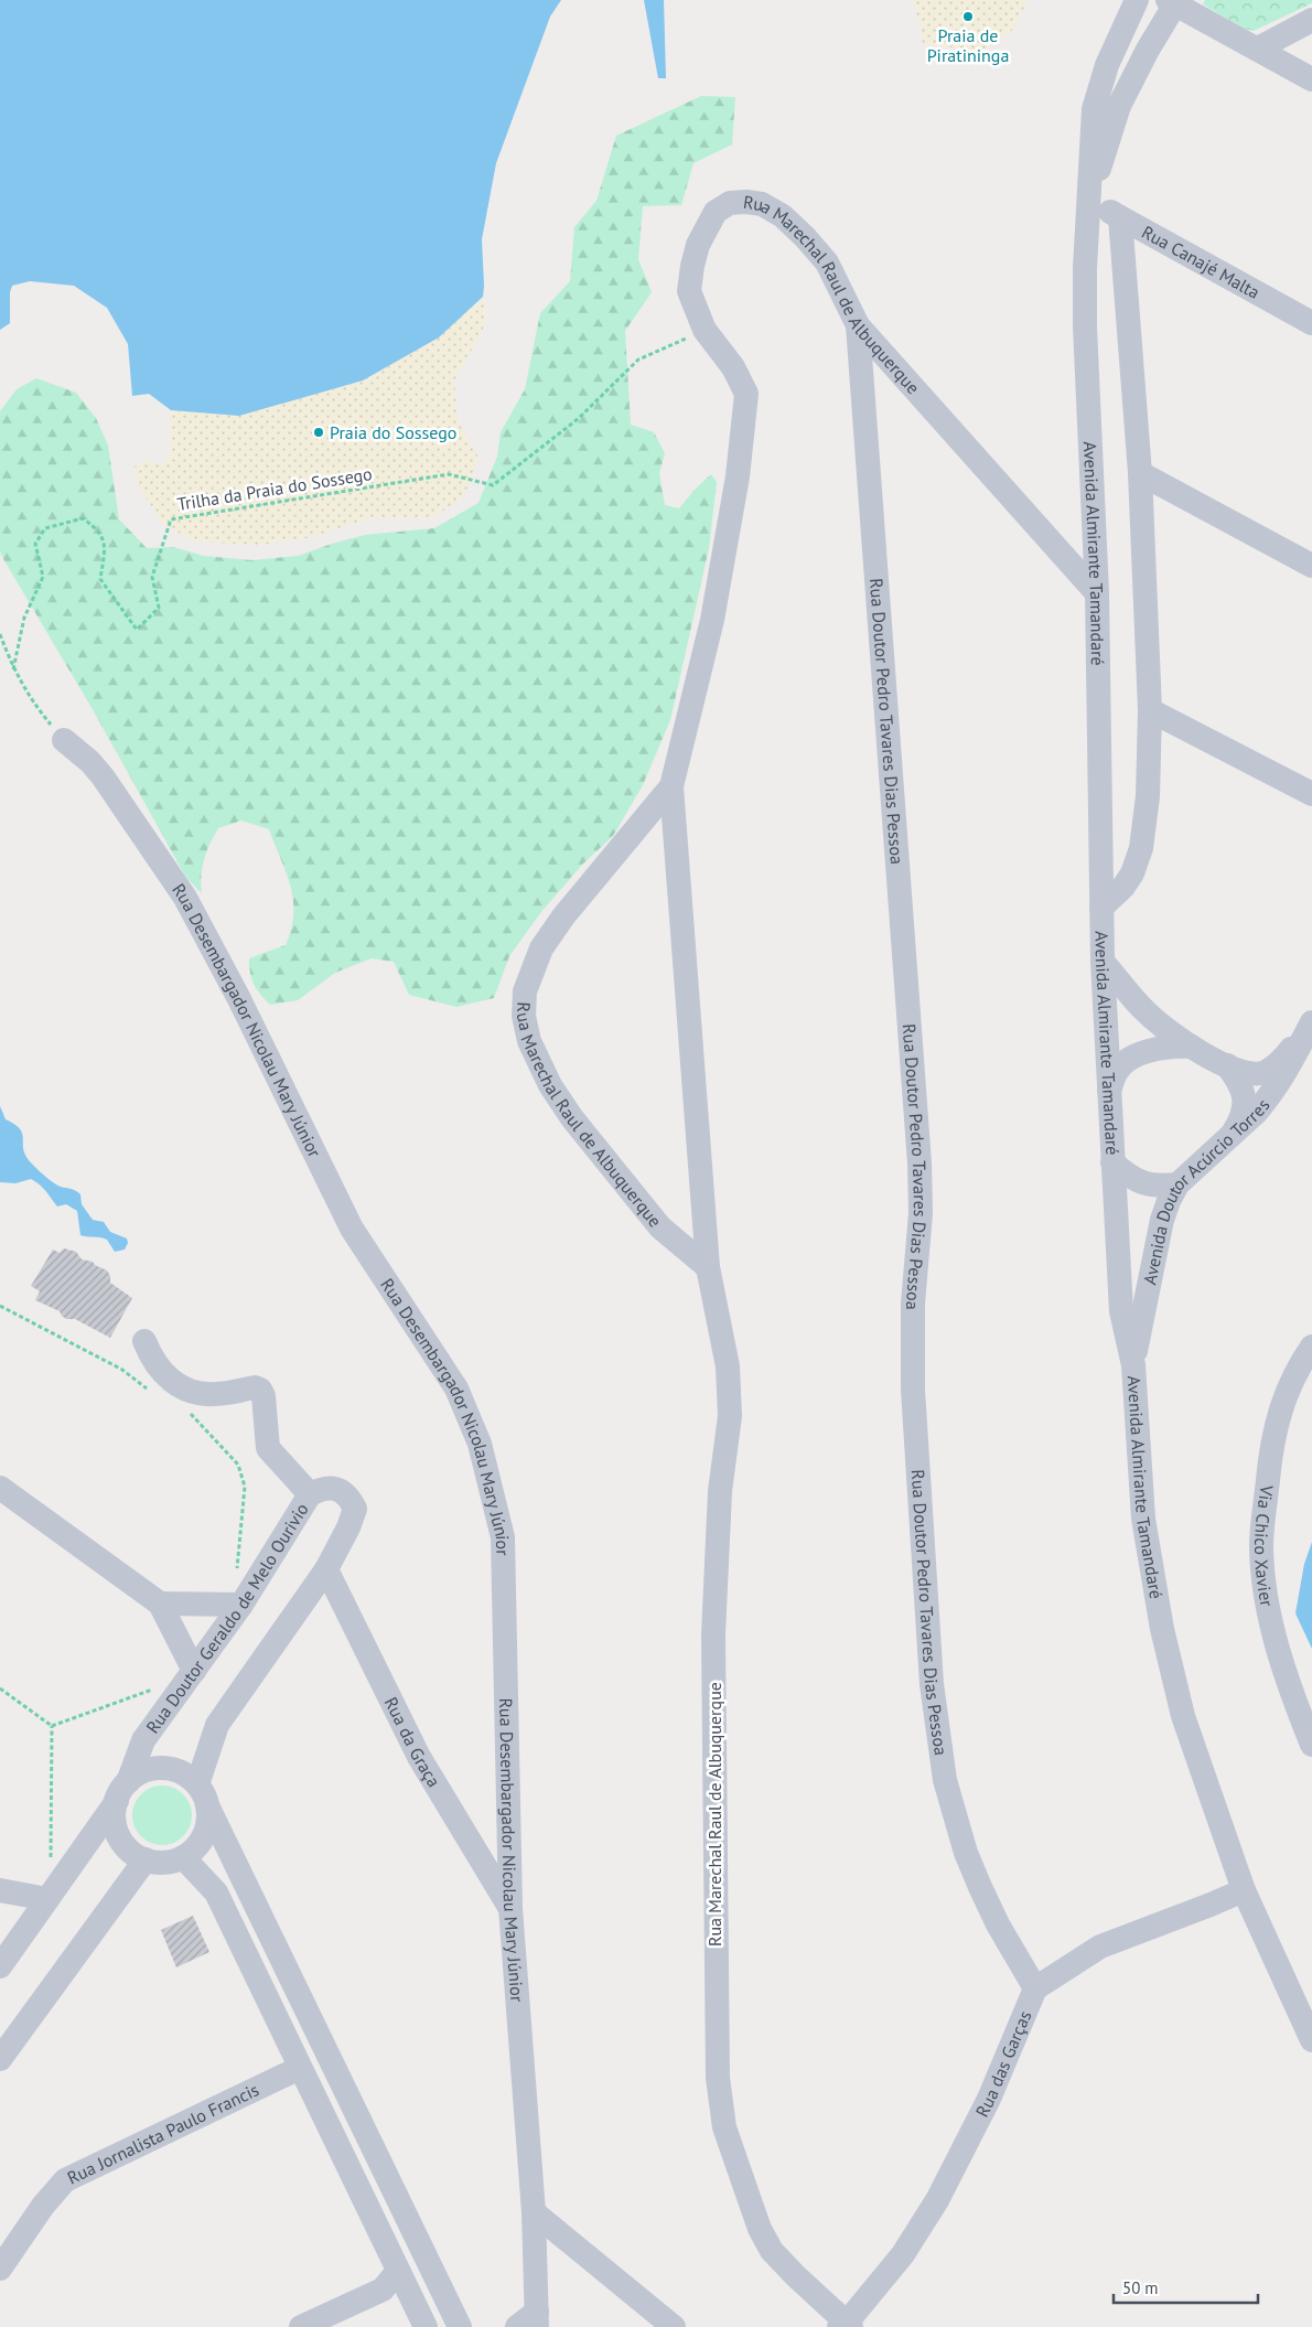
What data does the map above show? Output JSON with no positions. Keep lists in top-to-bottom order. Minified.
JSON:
{"streets":{"street":["Rua Canajé Malta","Rua Marechal Raul de Albuquerque","Avenida Almirante Tamandaré","Rua Doutor Pedro Tavares Dias Pessoa","Rua Desembargador Nicolau Mary Júnior","Avenida Doutor Acúrcio Torres","Via Chico Xavier","Rua Doutor Geraldo de Melo Ourivio","Rua da Graça","Rua das Garças","Rua Jornalista Paulo Francis"],"path":["Trilha da Praia do Sossego"]},"crossings":[["Rua Canajé Malta","Avenida Almirante Tamandaré"],["Rua Marechal Raul de Albuquerque","Trilha da Praia do Sossego"],["Rua Marechal Raul de Albuquerque","Avenida Almirante Tamandaré"],["Rua Marechal Raul de Albuquerque","Rua Doutor Pedro Tavares Dias Pessoa"],["Rua Marechal Raul de Albuquerque","Rua das Garças"],["Avenida Almirante Tamandaré","Avenida Doutor Acúrcio Torres"],["Avenida Almirante Tamandaré","Rua das Garças"],["Rua Doutor Pedro Tavares Dias Pessoa","Rua das Garças"],["Rua Desembargador Nicolau Mary Júnior","Rua da Graça"],["Rua Doutor Geraldo de Melo Ourivio","Rua da Graça"]],"places":["Praia de Piratininga","Praia do Sossego"],"scale_bar":"50 m"}
